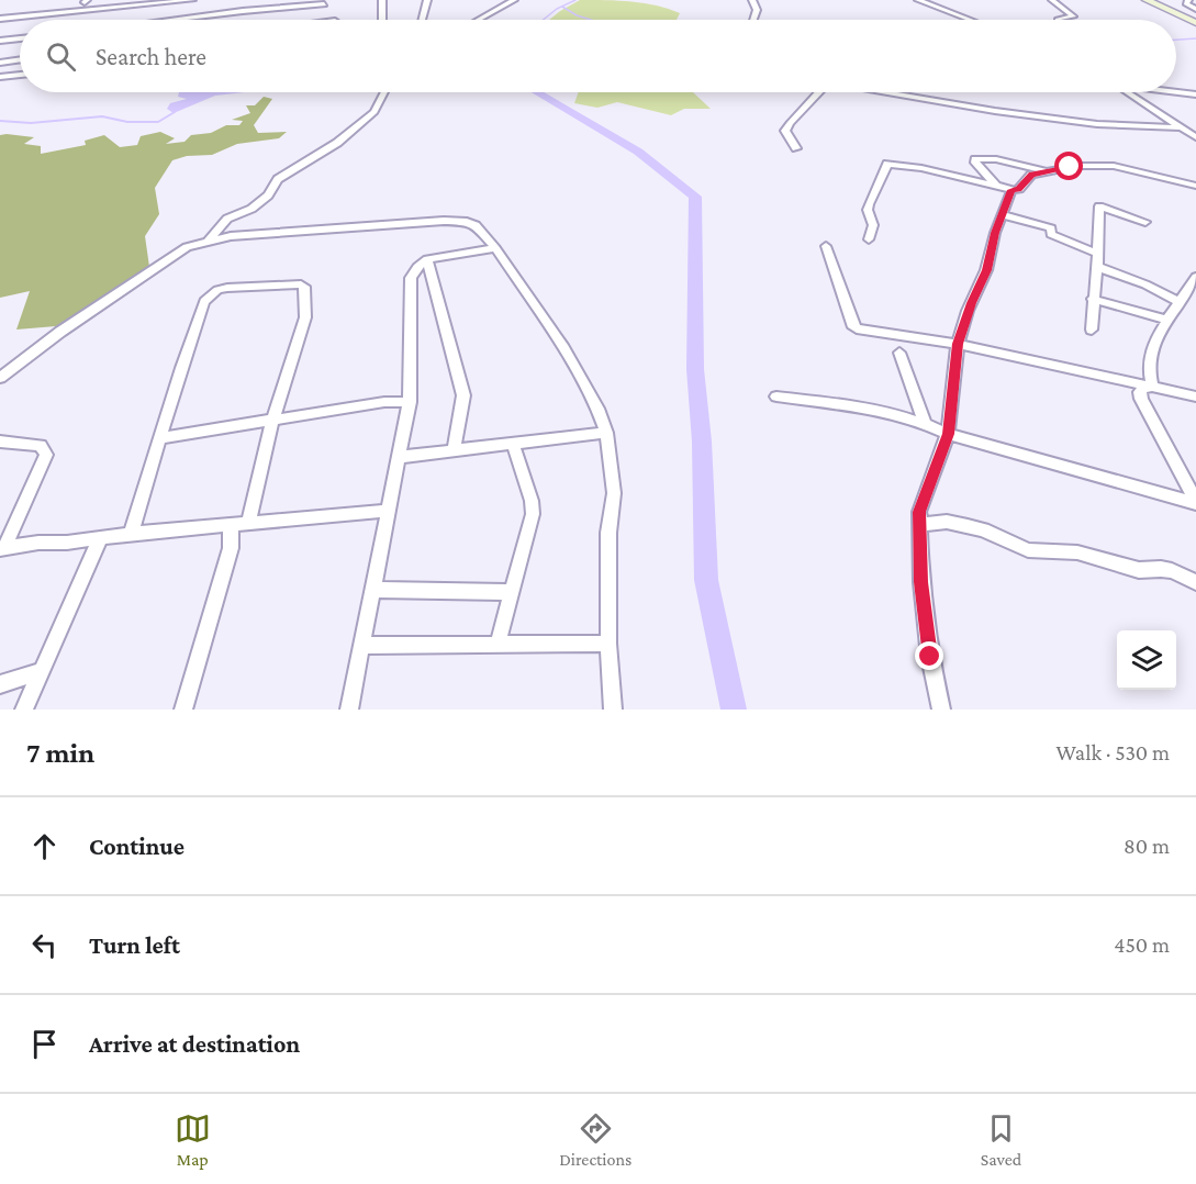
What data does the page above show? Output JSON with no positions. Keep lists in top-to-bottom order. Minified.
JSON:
{"page":{"search":"Search here","heading":["7 min","Walk · 530 m"],"list":[["Continue","80 m"],["Turn left","450 m"],"Arrive at destination"],"nav":["Map","Directions","Saved"]}}
